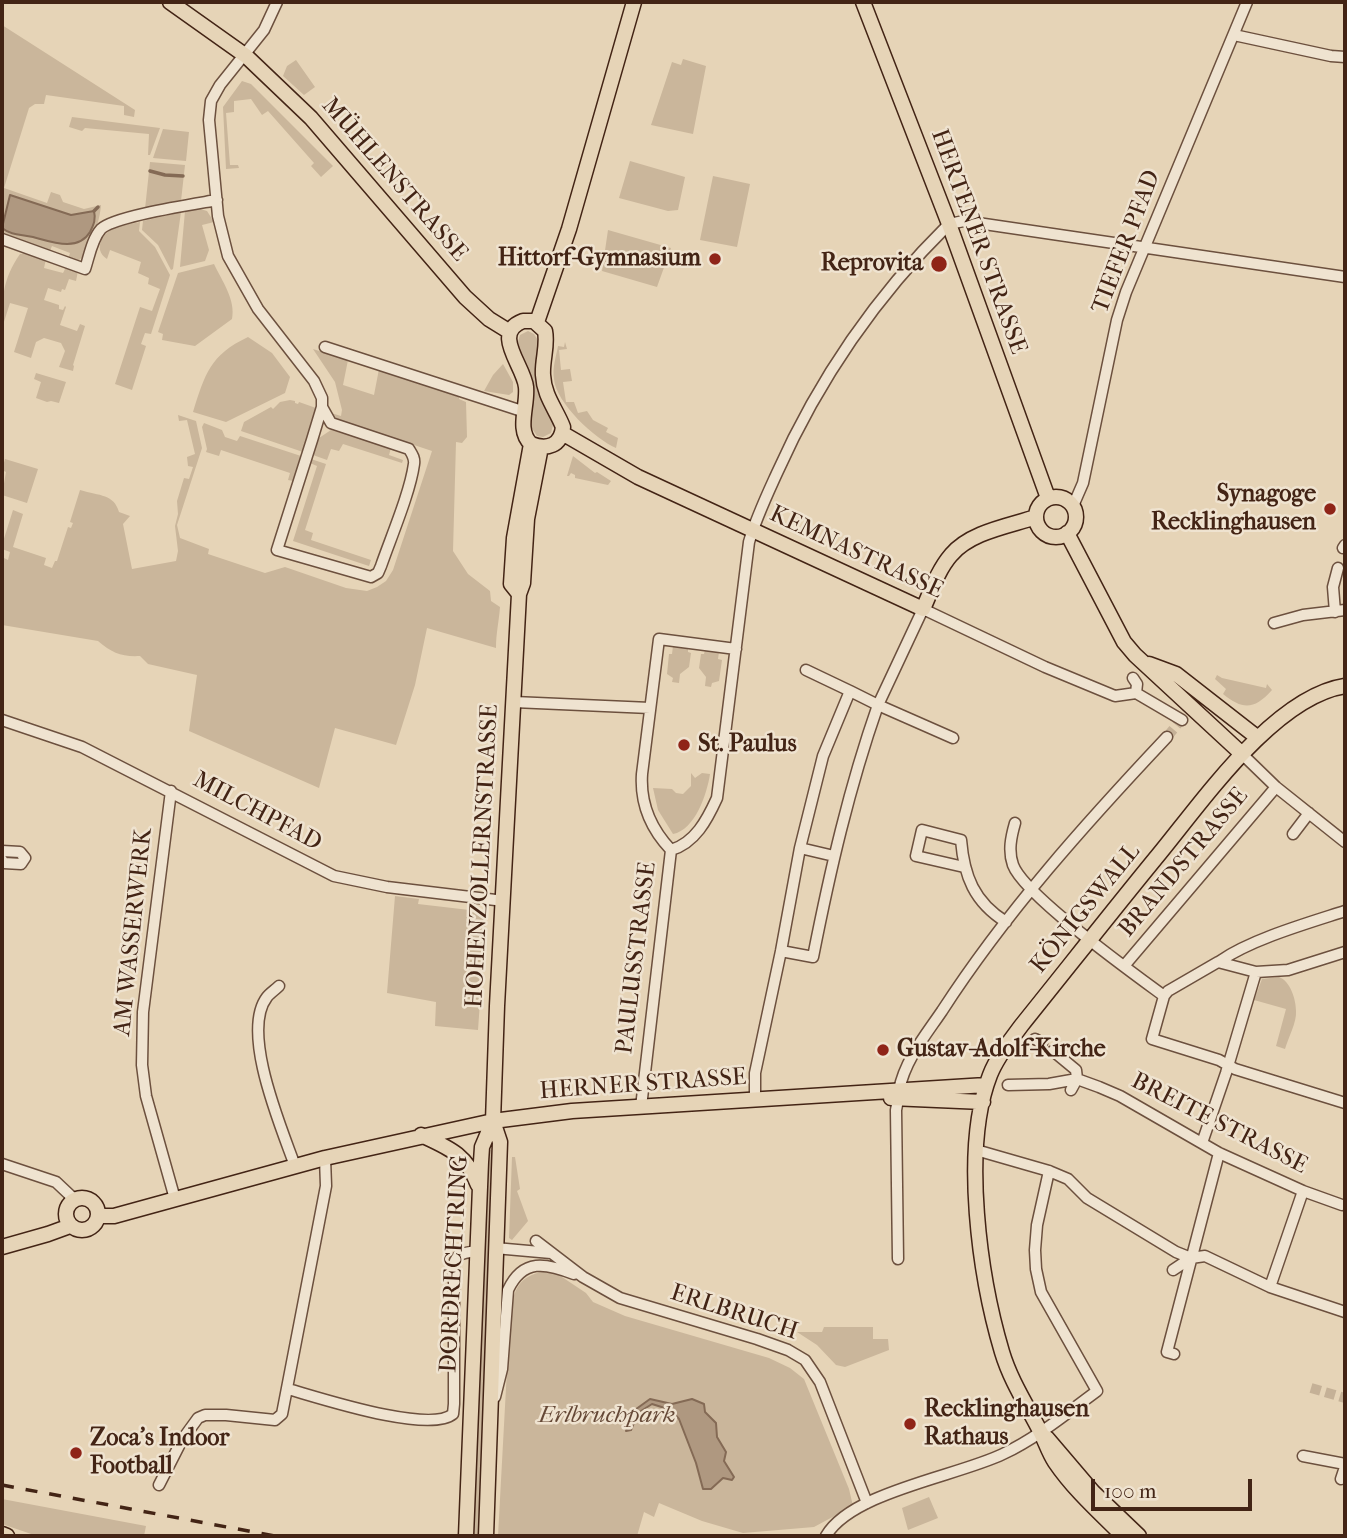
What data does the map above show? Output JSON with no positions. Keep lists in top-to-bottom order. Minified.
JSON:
{"streets":{"main road":["MÜHLENSTRASSE","HERTENER STRASSE","KEMNASTRASSE","HOHENZOLLERNSTRASSE","KÖNIGSWALL","HERNER STRASSE","DORDRECHTRING"],"street":["TIEFER PFAD","MILCHPFAD","BRANDSTRASSE","AM WASSERWERK","PAULUSSTRASSE","BREITE STRASSE","ERLBRUCH"]},"crossings":[["MÜHLENSTRASSE","HOHENZOLLERNSTRASSE"],["HERTENER STRASSE","TIEFER PFAD"],["HERTENER STRASSE","PAULUSSTRASSE"],["KEMNASTRASSE","PAULUSSTRASSE"],["MILCHPFAD","HOHENZOLLERNSTRASSE"],["MILCHPFAD","AM WASSERWERK"],["HOHENZOLLERNSTRASSE","HERNER STRASSE"],["HOHENZOLLERNSTRASSE","DORDRECHTRING"],["KÖNIGSWALL","HERNER STRASSE"],["AM WASSERWERK","HERNER STRASSE"],["PAULUSSTRASSE","HERNER STRASSE"],["HERNER STRASSE","DORDRECHTRING"],["DORDRECHTRING","ERLBRUCH"]],"parks":["Erlbruchpark"],"places":["Hittorf-Gymnasium","Reprovita","Synagoge Recklinghausen","St. Paulus","Gustav-Adolf-Kirche","Recklinghausen Rathaus","Zoca's Indoor Football"],"scale_bar":"100 m"}
